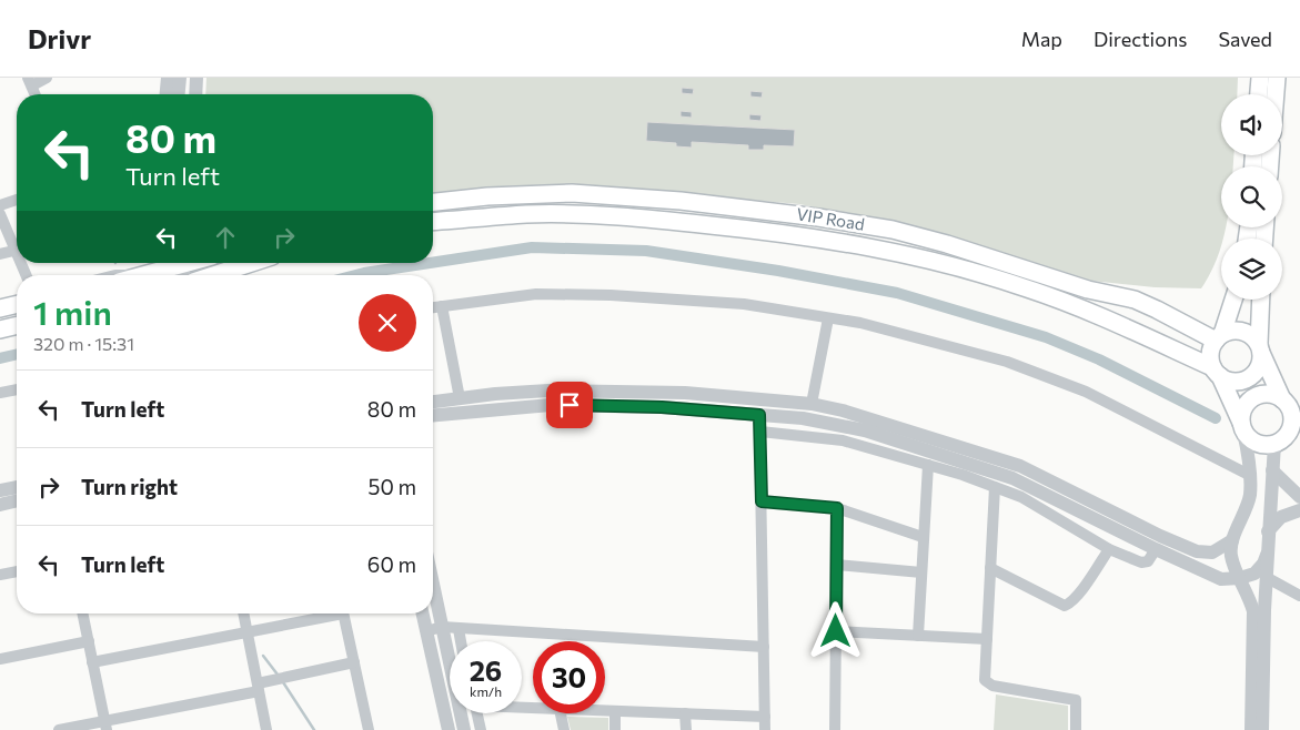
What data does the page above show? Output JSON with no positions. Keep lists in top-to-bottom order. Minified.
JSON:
{"streets":{"main road":["VIP Road"]},"page":{"header":"Drivr","nav":["Map","Directions","Saved"],"turn":["80 m","Turn left"],"heading":["1 min","320 m · 15:31"],"list":[{"name":"Turn left","value":"80 m"},{"name":"Turn right","value":"50 m"},{"name":"Turn left","value":"60 m"}],"speed":"26 km/h","limit":"30"}}
